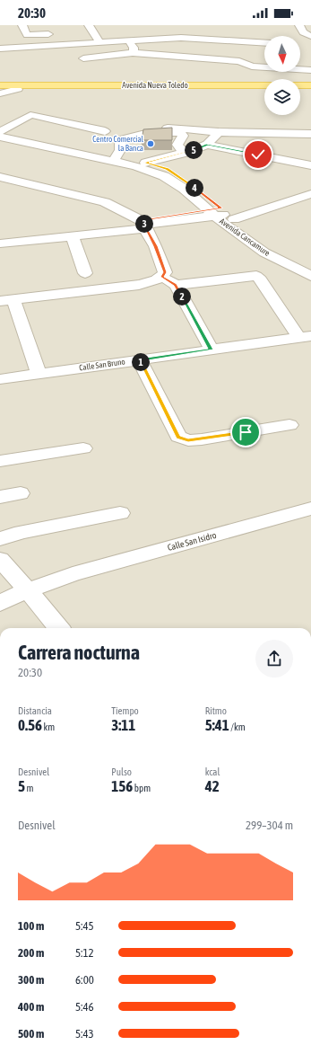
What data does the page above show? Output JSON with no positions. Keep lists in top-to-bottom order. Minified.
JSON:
{"streets":{"main road":["Avenida Nueva Toledo"],"street":["Avenida Cancamure","Calle San Bruno","Calle San Isidro"]},"places":["Centro Comercial la Banca"],"north":"bottom","page":{"status":"20:30","pins":["5","4","3","2","1"],"heading":["Carrera nocturna","20:30"],"stats":[["Distancia","0.56 km"],["Tiempo","3:11"],["Ritmo","5:41 /km"],["Desnivel","5 m"],["Pulso","156 bpm"],["kcal","42"]],"chart":["Desnivel","299–304 m"],"list":[{"name":"100 m","note":"5:45"},{"name":"200 m","note":"5:12"},{"name":"300 m","note":"6:00"},{"name":"400 m","note":"5:46"},{"name":"500 m","note":"5:43"}]}}
